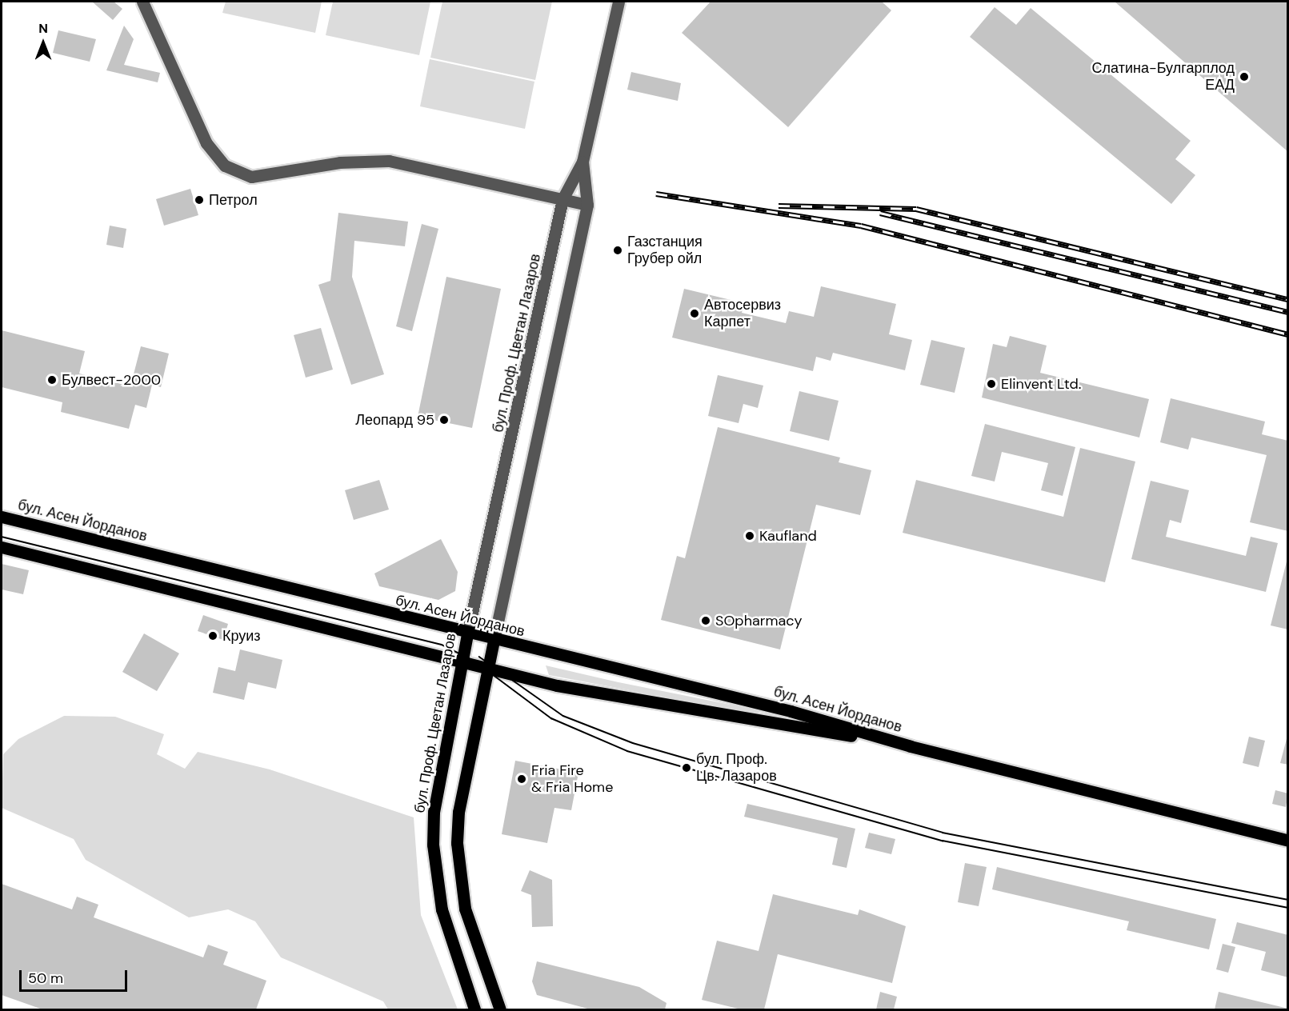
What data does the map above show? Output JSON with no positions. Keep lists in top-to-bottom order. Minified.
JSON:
{"streets":{"main road":["бул. Проф. Цветан Лазаров","бул. Асен Йорданов"]},"crossings":[["бул. Проф. Цветан Лазаров","бул. Асен Йорданов"]],"places":["Слатина-Булгарплод ЕАД","Петрол","Газстанция Грубер ойл","Автосервиз Карпет","Булвест-2000","Elinvent Ltd.","Леопард 95","Kaufland","SOpharmacy","Круиз","бул. Проф. Цв. Лазаров","Fria Fire & Fria Home"],"scale_bar":"50 m","north":"top"}
